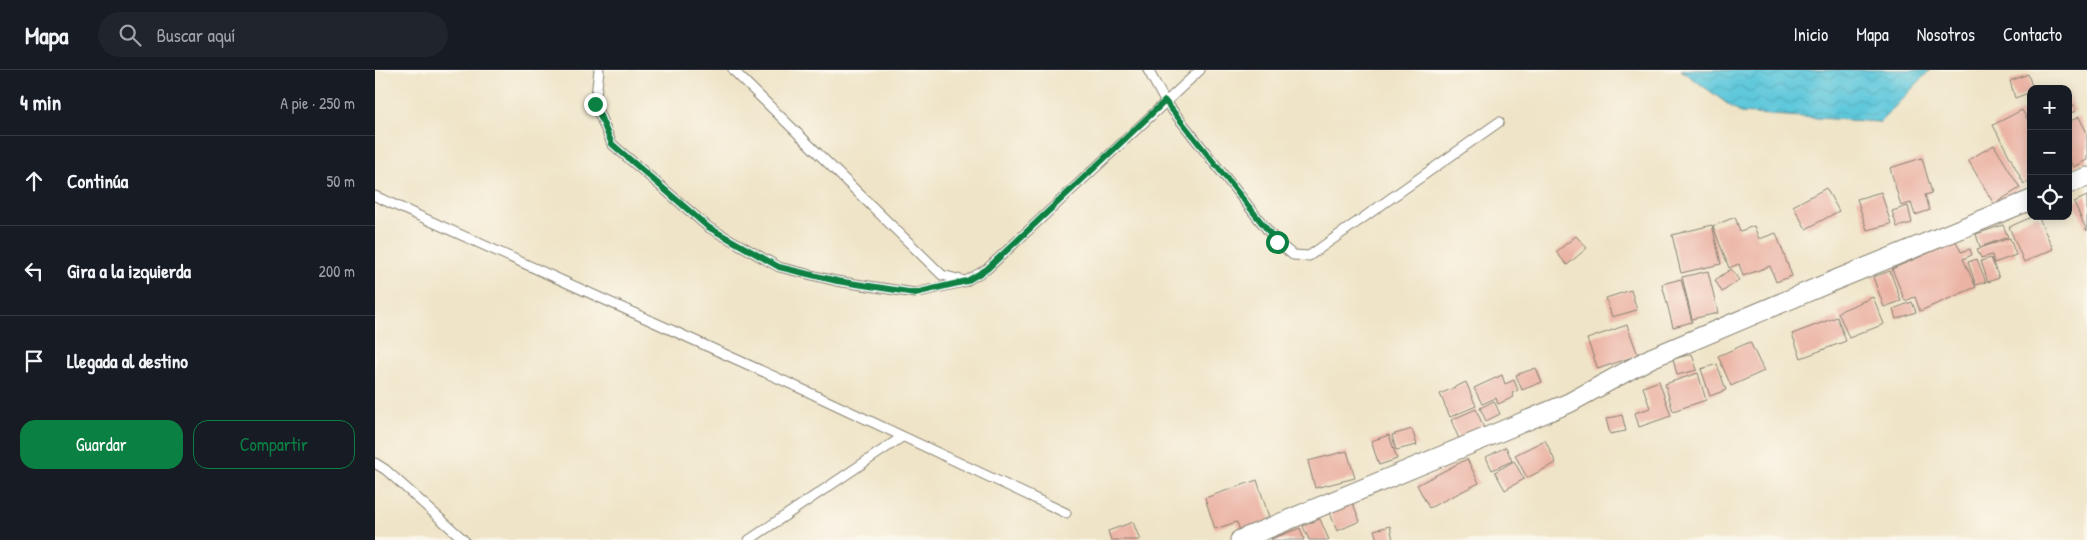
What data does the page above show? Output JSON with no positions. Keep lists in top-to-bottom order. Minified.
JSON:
{"page":{"header":"Mapa","search":"Buscar aquí","nav":["Inicio","Mapa","Nosotros","Contacto"],"heading":["4 min","A pie · 250 m"],"map_buttons":["+","−"],"list":[["Continúa","50 m"],["Gira a la izquierda","200 m"],"Llegada al destino"],"buttons":["Guardar","Compartir"]}}
